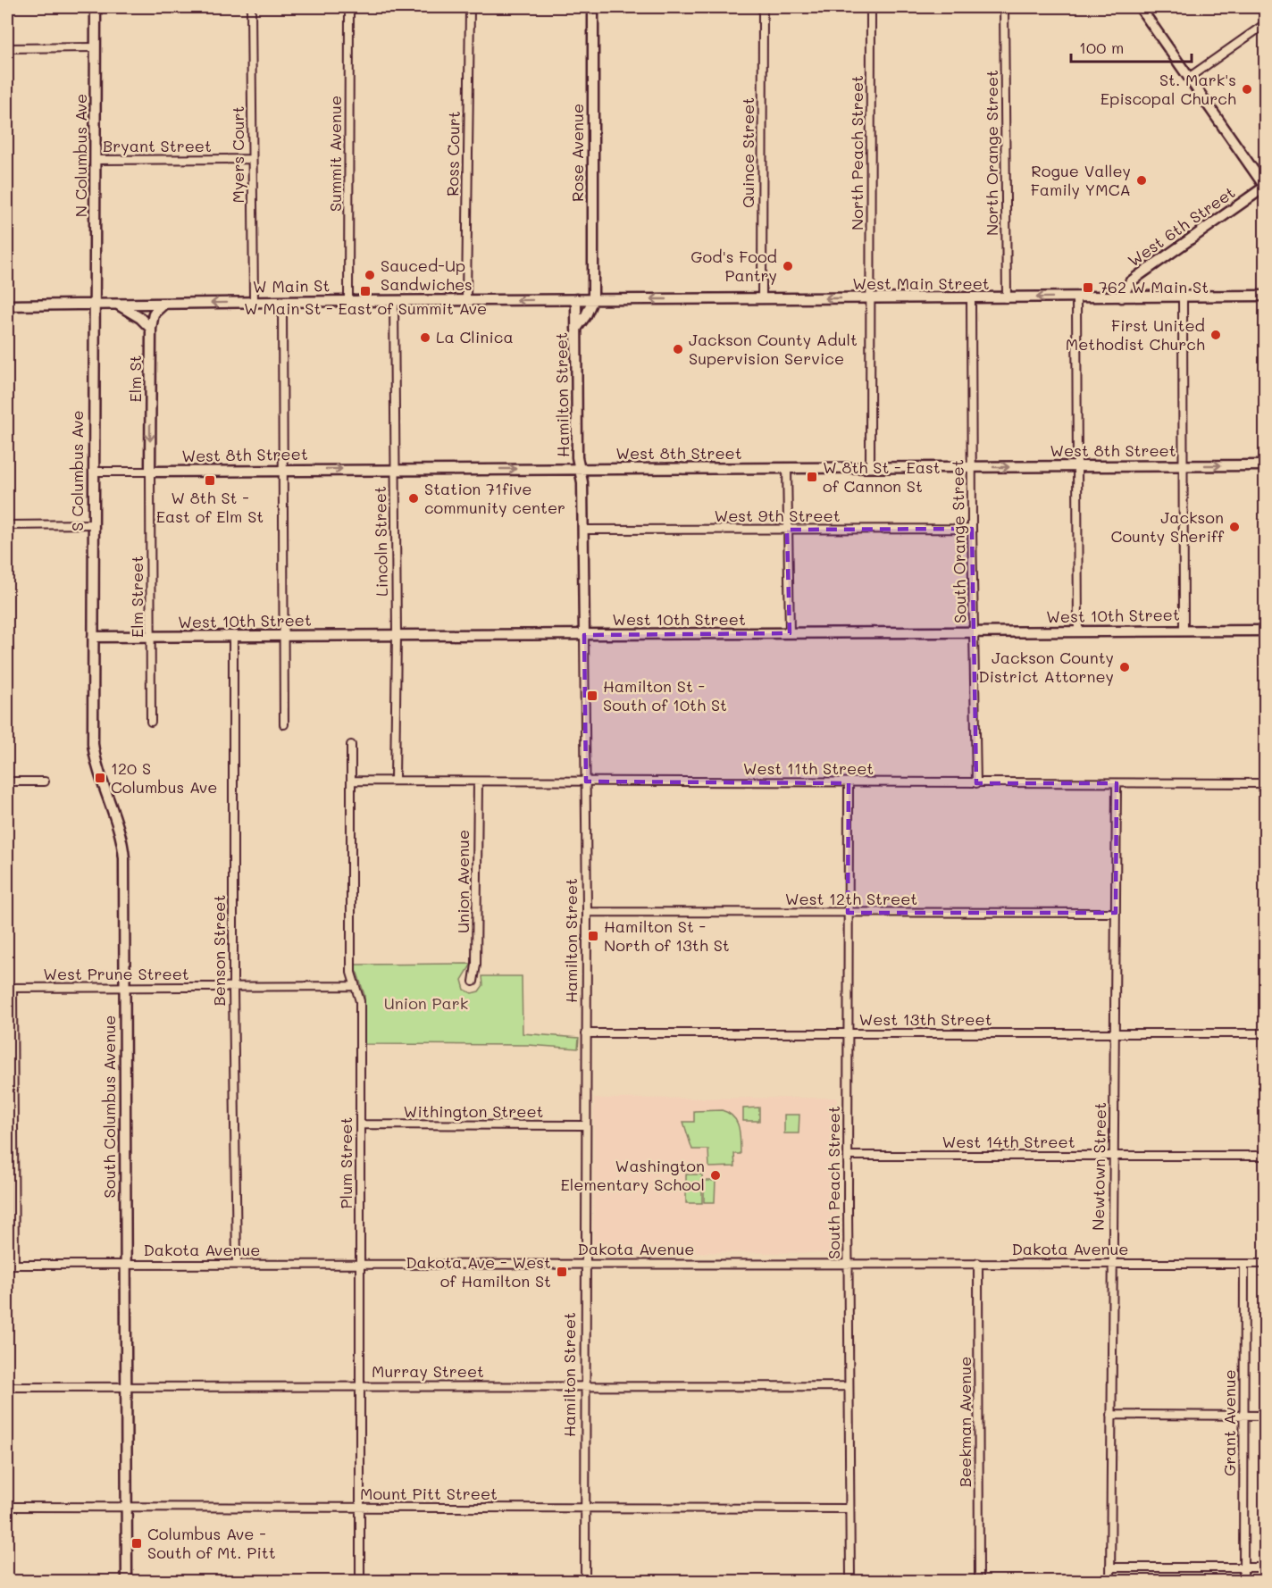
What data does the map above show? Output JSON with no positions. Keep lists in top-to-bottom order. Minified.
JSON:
{"streets":{"main road":["Rose Avenue","N Columbus Ave","West 6th Street","West Main Street","W Main St","Elm St","Hamilton Street","West 8th Street","S Columbus Ave","West 10th Street","South Columbus Avenue"],"street":["Bryant Street","Quince Street","North Peach Street","North Orange Street","Summit Avenue","Ross Court","Myers Court","West 9th Street","Lincoln Street","South Orange Street","Elm Street","West 11th Street","Union Avenue","West 12th Street","Benson Street","West Prune Street","West 13th Street","Withington Street","West 14th Street","Plum Street","Newtown Street","South Peach Street","Dakota Avenue","Murray Street","Beekman Avenue","Grant Avenue","Mount Pitt Street"]},"crossings":[["Bryant Street","Myers Court"],["Bryant Street","N Columbus Ave"],["Rose Avenue","West Main Street"],["Quince Street","West Main Street"],["North Peach Street","West Main Street"],["North Orange Street","West Main Street"],["Summit Avenue","W Main St"],["Ross Court","W Main St"],["Myers Court","W Main St"],["N Columbus Ave","W Main St"],["N Columbus Ave","S Columbus Ave"],["West 6th Street","West Main Street"],["West Main Street","W Main St"],["West Main Street","Hamilton Street"],["West Main Street","South Orange Street"],["W Main St","Hamilton Street"],["W Main St","S Columbus Ave"],["W Main St","Lincoln Street"],["Elm St","West 8th Street"],["Elm St","Elm Street"],["Hamilton Street","West 8th Street"],["Hamilton Street","West 9th Street"],["Hamilton Street","West 10th Street"],["Hamilton Street","West 11th Street"],["Hamilton Street","West 12th Street"],["Hamilton Street","West 13th Street"],["Hamilton Street","Withington Street"],["Hamilton Street","Dakota Avenue"],["Hamilton Street","Murray Street"],["Hamilton Street","Mount Pitt Street"],["West 8th Street","S Columbus Ave"],["West 8th Street","Lincoln Street"],["West 8th Street","South Orange Street"],["West 8th Street","Elm Street"],["S Columbus Ave","West 10th Street"],["S Columbus Ave","South Columbus Avenue"],["West 9th Street","South Orange Street"],["Lincoln Street","West 10th Street"],["Lincoln Street","West 11th Street"],["South Orange Street","West 10th Street"],["South Orange Street","West 11th Street"],["Elm Street","West 10th Street"],["West 10th Street","Benson Street"],["West 10th Street","South Columbus Avenue"],["West 11th Street","Union Avenue"],["West 11th Street","Plum Street"],["West 11th Street","Newtown Street"],["West 11th Street","South Peach Street"],["West 12th Street","Newtown Street"],["West 12th Street","South Peach Street"],["Benson Street","West Prune Street"],["Benson Street","Dakota Avenue"],["West Prune Street","South Columbus Avenue"],["West Prune Street","Plum Street"],["West 13th Street","Newtown Street"],["West 13th Street","South Peach Street"],["South Columbus Avenue","Dakota Avenue"],["South Columbus Avenue","Murray Street"],["South Columbus Avenue","Mount Pitt Street"],["Withington Street","Plum Street"],["West 14th Street","Newtown Street"],["West 14th Street","South Peach Street"],["Plum Street","Dakota Avenue"],["Plum Street","Murray Street"],["Plum Street","Mount Pitt Street"],["Newtown Street","Dakota Avenue"],["South Peach Street","Dakota Avenue"],["South Peach Street","Murray Street"],["South Peach Street","Mount Pitt Street"],["Dakota Avenue","Beekman Avenue"],["Dakota Avenue","Grant Avenue"]],"one_way":["West Main Street","W Main St","Elm St","West 8th Street"],"parks":["Union Park"],"places":{"other":["St. Mark's Episcopal Church","Rogue Valley Family YMCA","God's Food Pantry","Sauced-Up Sandwiches","First United Methodist Church","La Clinica","Jackson County Adult Supervision Service","Station 71five community center","Jackson County Sheriff","Jackson County District Attorney","Washington Elementary School"],"transit":["762 W Main St","W Main St - East of Summit Ave","W 8th St - East of Cannon St","W 8th St - East of Elm St","Hamilton St - South of 10th St","120 S Columbus Ave","Hamilton St - North of 13th St","Dakota Ave - West of Hamilton St","Columbus Ave - South of Mt. Pitt"]},"scale_bar":"100 m"}
